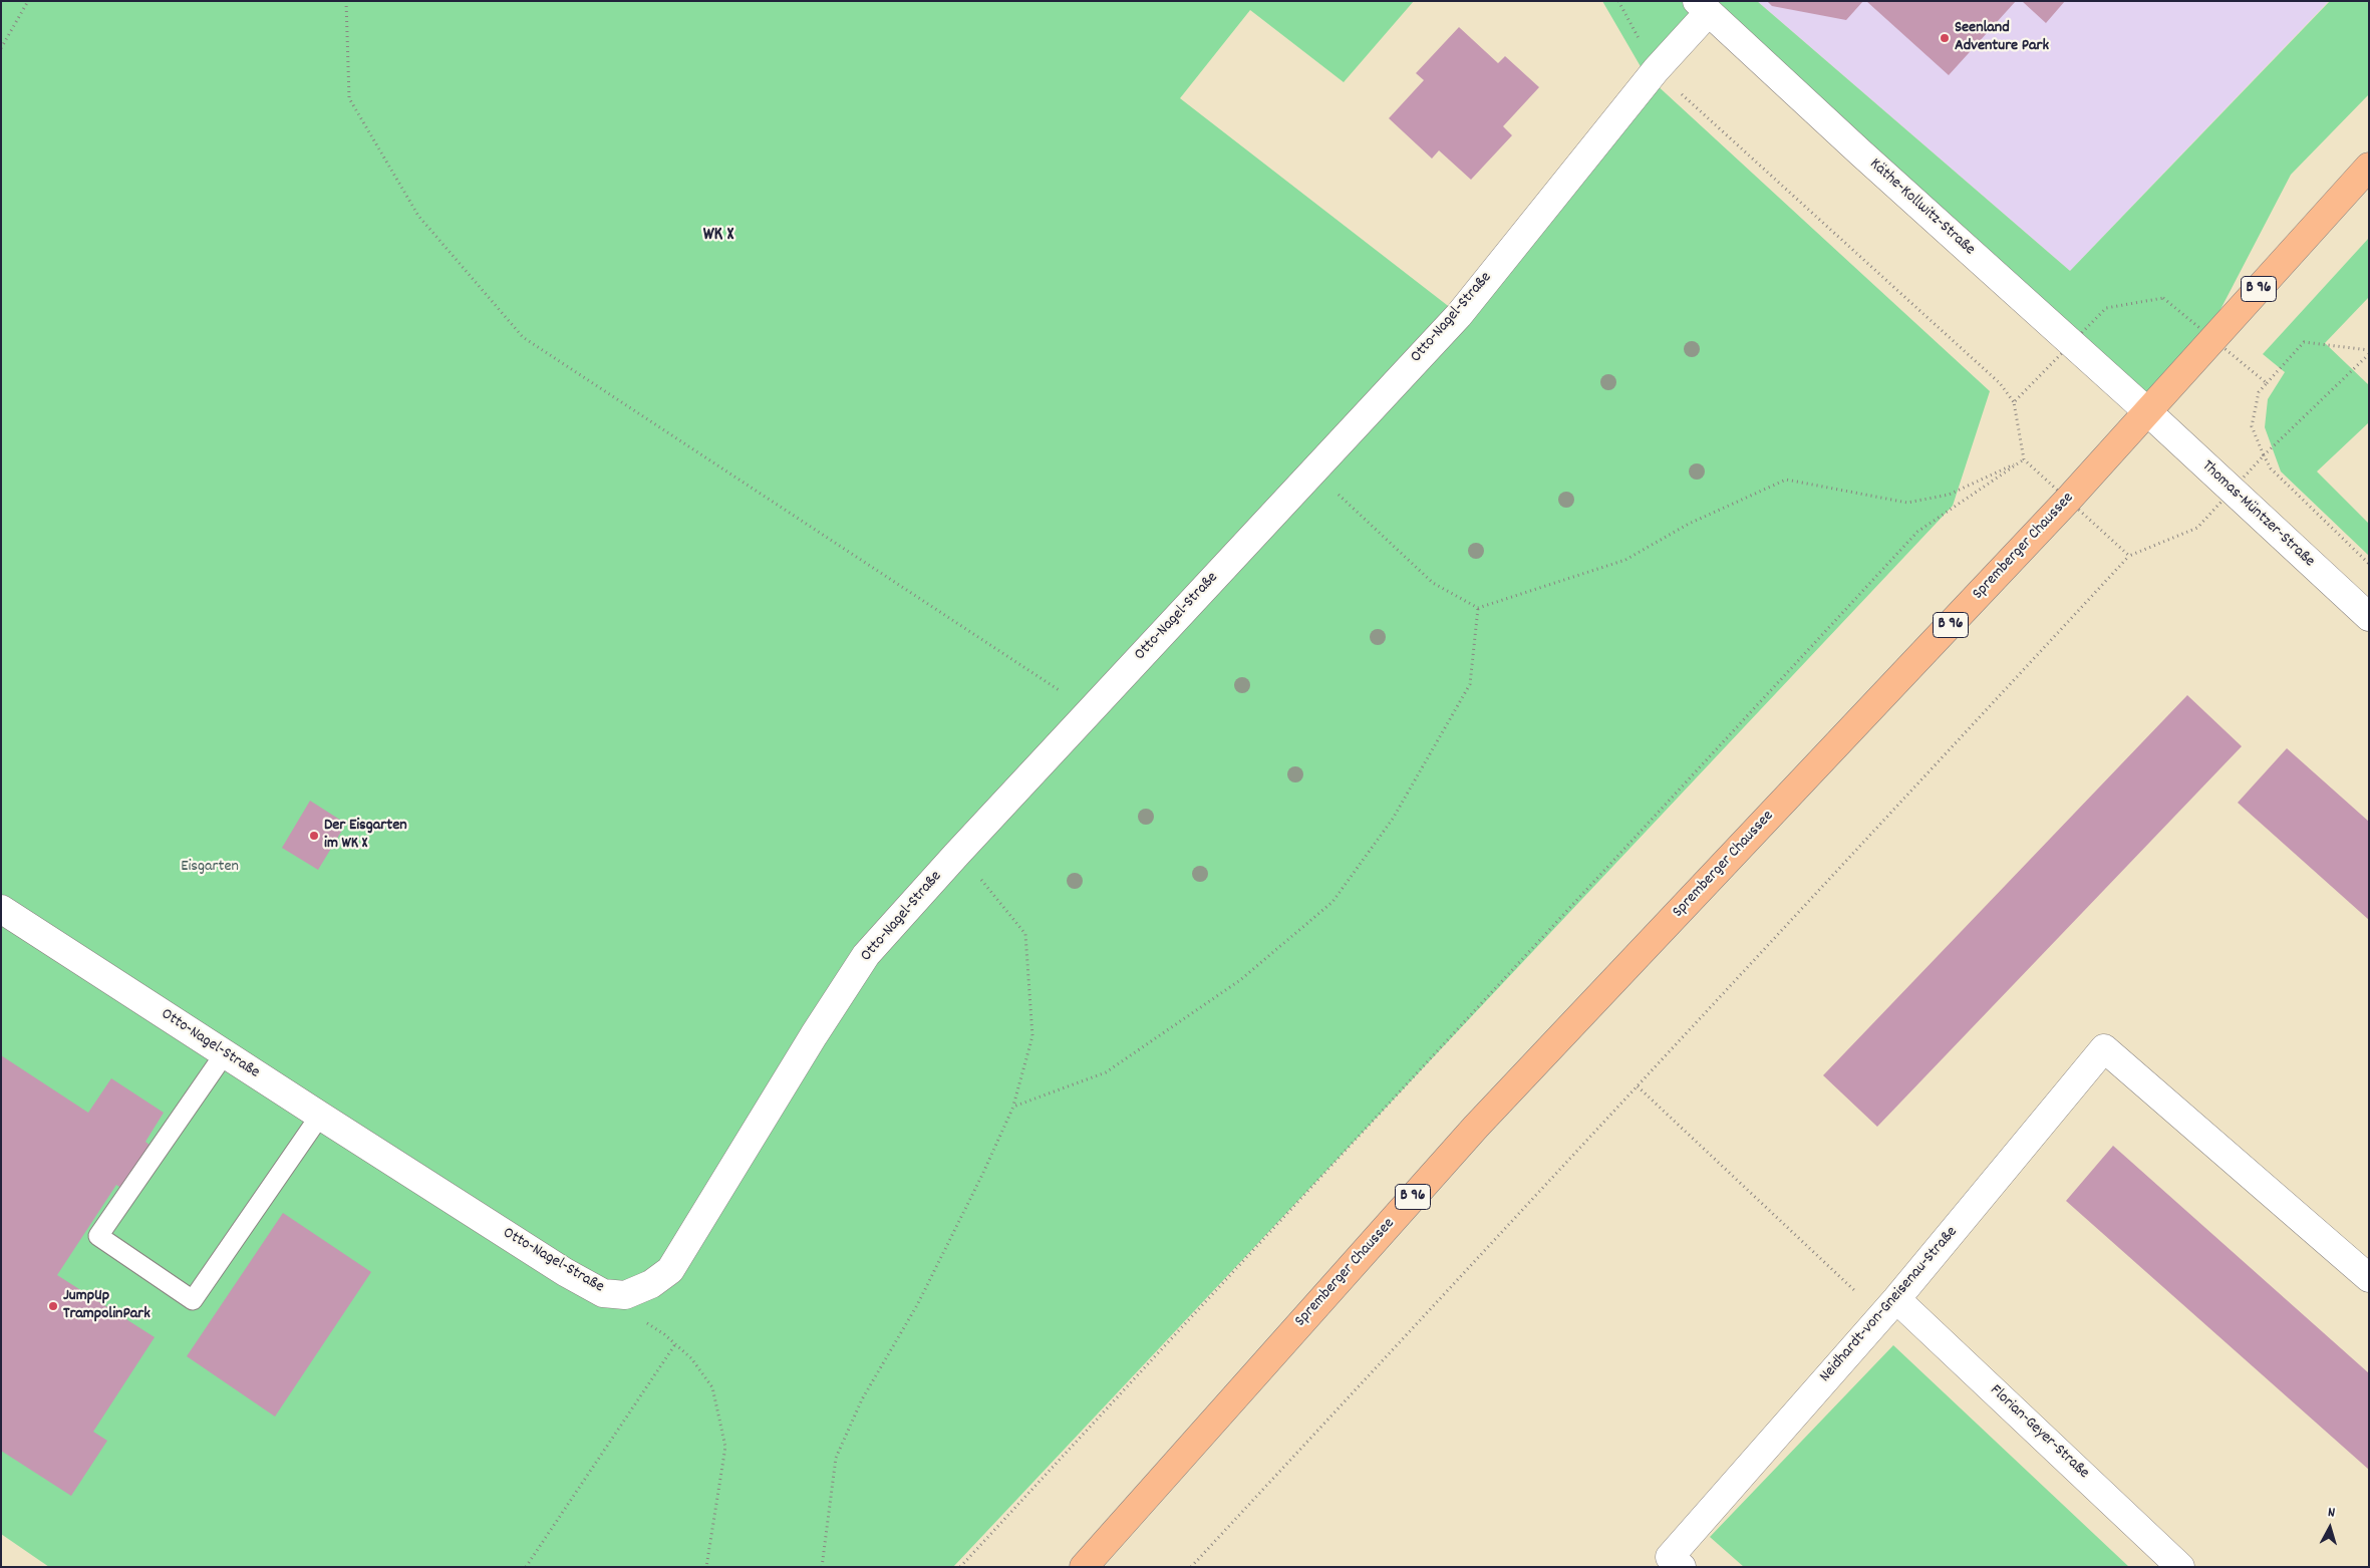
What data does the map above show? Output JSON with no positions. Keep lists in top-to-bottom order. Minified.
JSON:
{"streets":{"main road":["B 96","Spremberger Chaussee"],"street":["Käthe-Kollwitz-Straße","Otto-Nagel-Straße","Thomas-Müntzer-Straße","Neidhardt-von-Gneisenau-Straße","Florian-Geyer-Straße"]},"crossings":[["Käthe-Kollwitz-Straße","Otto-Nagel-Straße"],["Käthe-Kollwitz-Straße","Thomas-Müntzer-Straße"],["Käthe-Kollwitz-Straße","Spremberger Chaussee"],["Thomas-Müntzer-Straße","Spremberger Chaussee"],["Neidhardt-von-Gneisenau-Straße","Florian-Geyer-Straße"]],"districts":["WK X"],"parks":["Eisgarten"],"places":["Seenland Adventure Park","Der Eisgarten im WK X","JumpUp TrampolinPark"],"north":"top"}
